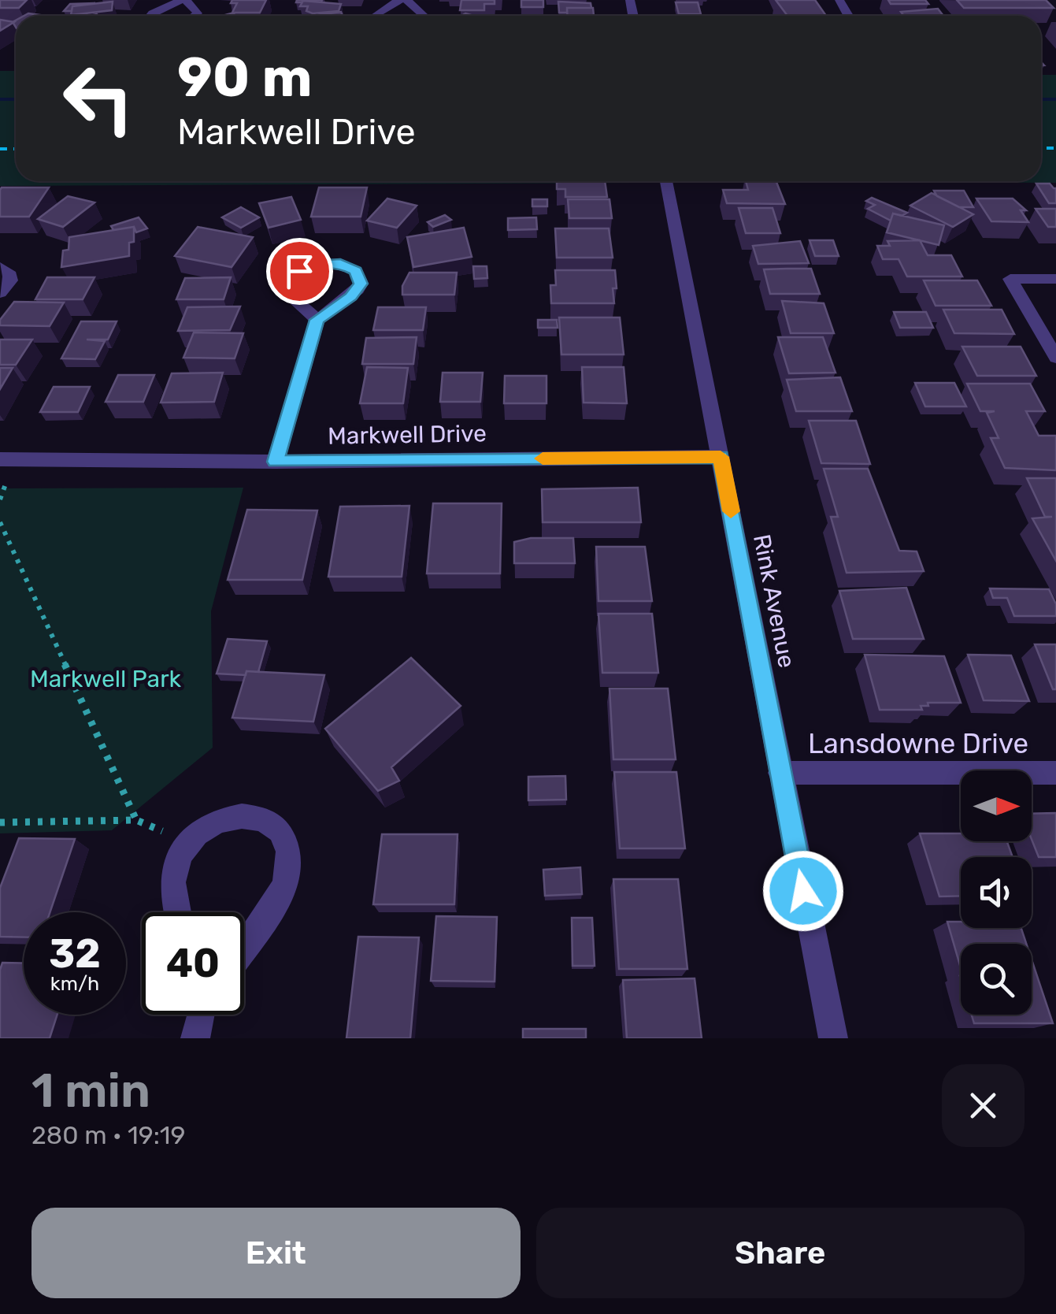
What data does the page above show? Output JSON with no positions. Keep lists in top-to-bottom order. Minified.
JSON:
{"streets":{"street":["Markwell Drive","Rink Avenue","Lansdowne Drive"]},"crossings":[["Markwell Drive","Rink Avenue"],["Rink Avenue","Lansdowne Drive"]],"parks":["Markwell Park"],"north":"right","page":{"turn":["90 m","Markwell Drive"],"speed":"32 km/h","limit":"40","heading":["1 min","280 m · 19:19"],"buttons":["Exit","Share"]}}
